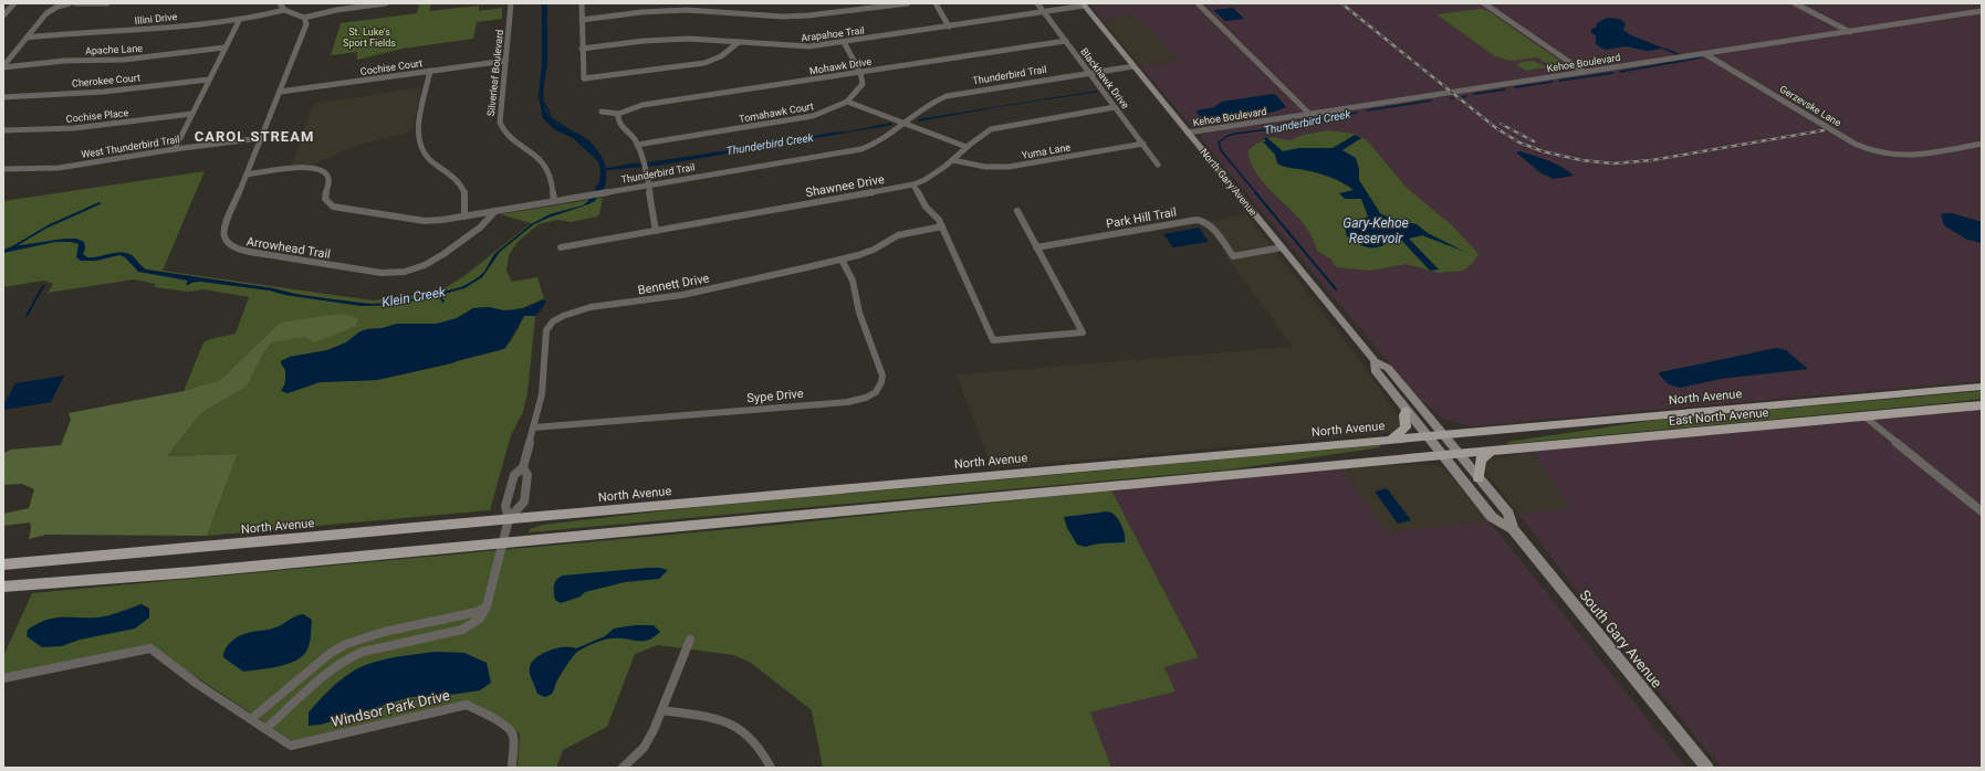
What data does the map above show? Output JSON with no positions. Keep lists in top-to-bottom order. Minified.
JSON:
{"streets":{"main road":["North Avenue","East North Avenue"],"street":["Illini Drive","Arapahoe Trail","Apache Lane","Kehoe Boulevard","Mohawk Drive","Cochise Court","Silverleaf Boulevard","Thunderbird Trail","Blackhawk Drive","Cherokee Court","Gerzevske Lane","Tomahawk Court","Cochise Place","West Thunderbird Trail","Yuma Lane","North Gary Avenue","Shawnee Drive","Park Hill Trail","Arrowhead Trail","Bennett Drive","Sype Drive","South Gary Avenue","Windsor Park Drive"]},"crossings":[["Arapahoe Trail","Blackhawk Drive"],["Arapahoe Trail","North Gary Avenue"],["Kehoe Boulevard","Gerzevske Lane"],["Kehoe Boulevard","North Gary Avenue"],["Mohawk Drive","Blackhawk Drive"],["Mohawk Drive","Tomahawk Court"],["Cochise Court","Silverleaf Boulevard"],["Cochise Court","Arrowhead Trail"],["Silverleaf Boulevard","Thunderbird Trail"],["Thunderbird Trail","Blackhawk Drive"],["Thunderbird Trail","Arrowhead Trail"],["Blackhawk Drive","Yuma Lane"],["Blackhawk Drive","Shawnee Drive"],["West Thunderbird Trail","Arrowhead Trail"],["Yuma Lane","Shawnee Drive"],["North Gary Avenue","Park Hill Trail"],["North Gary Avenue","North Avenue"],["North Gary Avenue","East North Avenue"],["North Gary Avenue","South Gary Avenue"],["Bennett Drive","Sype Drive"],["Bennett Drive","North Avenue"],["North Avenue","South Gary Avenue"],["East North Avenue","South Gary Avenue"]],"districts":["CAROL STREAM"],"water":["Thunderbird Creek","Gary-Kehoe Reservoir","Klein Creek"],"parks":["St. Luke's Sport Fields"]}
